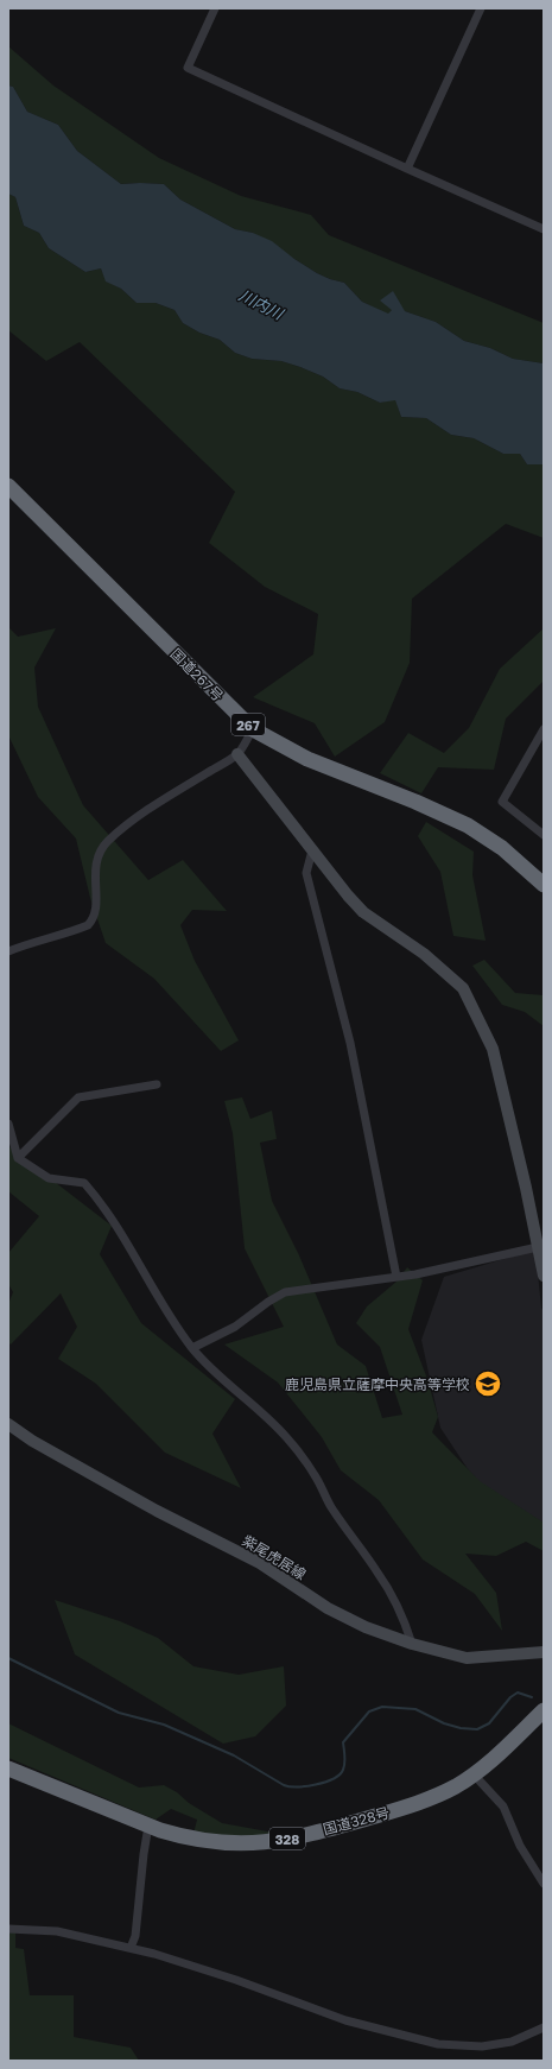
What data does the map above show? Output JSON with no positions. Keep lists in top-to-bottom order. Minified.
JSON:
{"streets":{"highway":["国道267号","267","国道328号","328"],"street":["紫尾虎居線"]},"water":["川内川"],"places":{"school or university":["鹿児島県立薩摩中央高等学校"]}}
